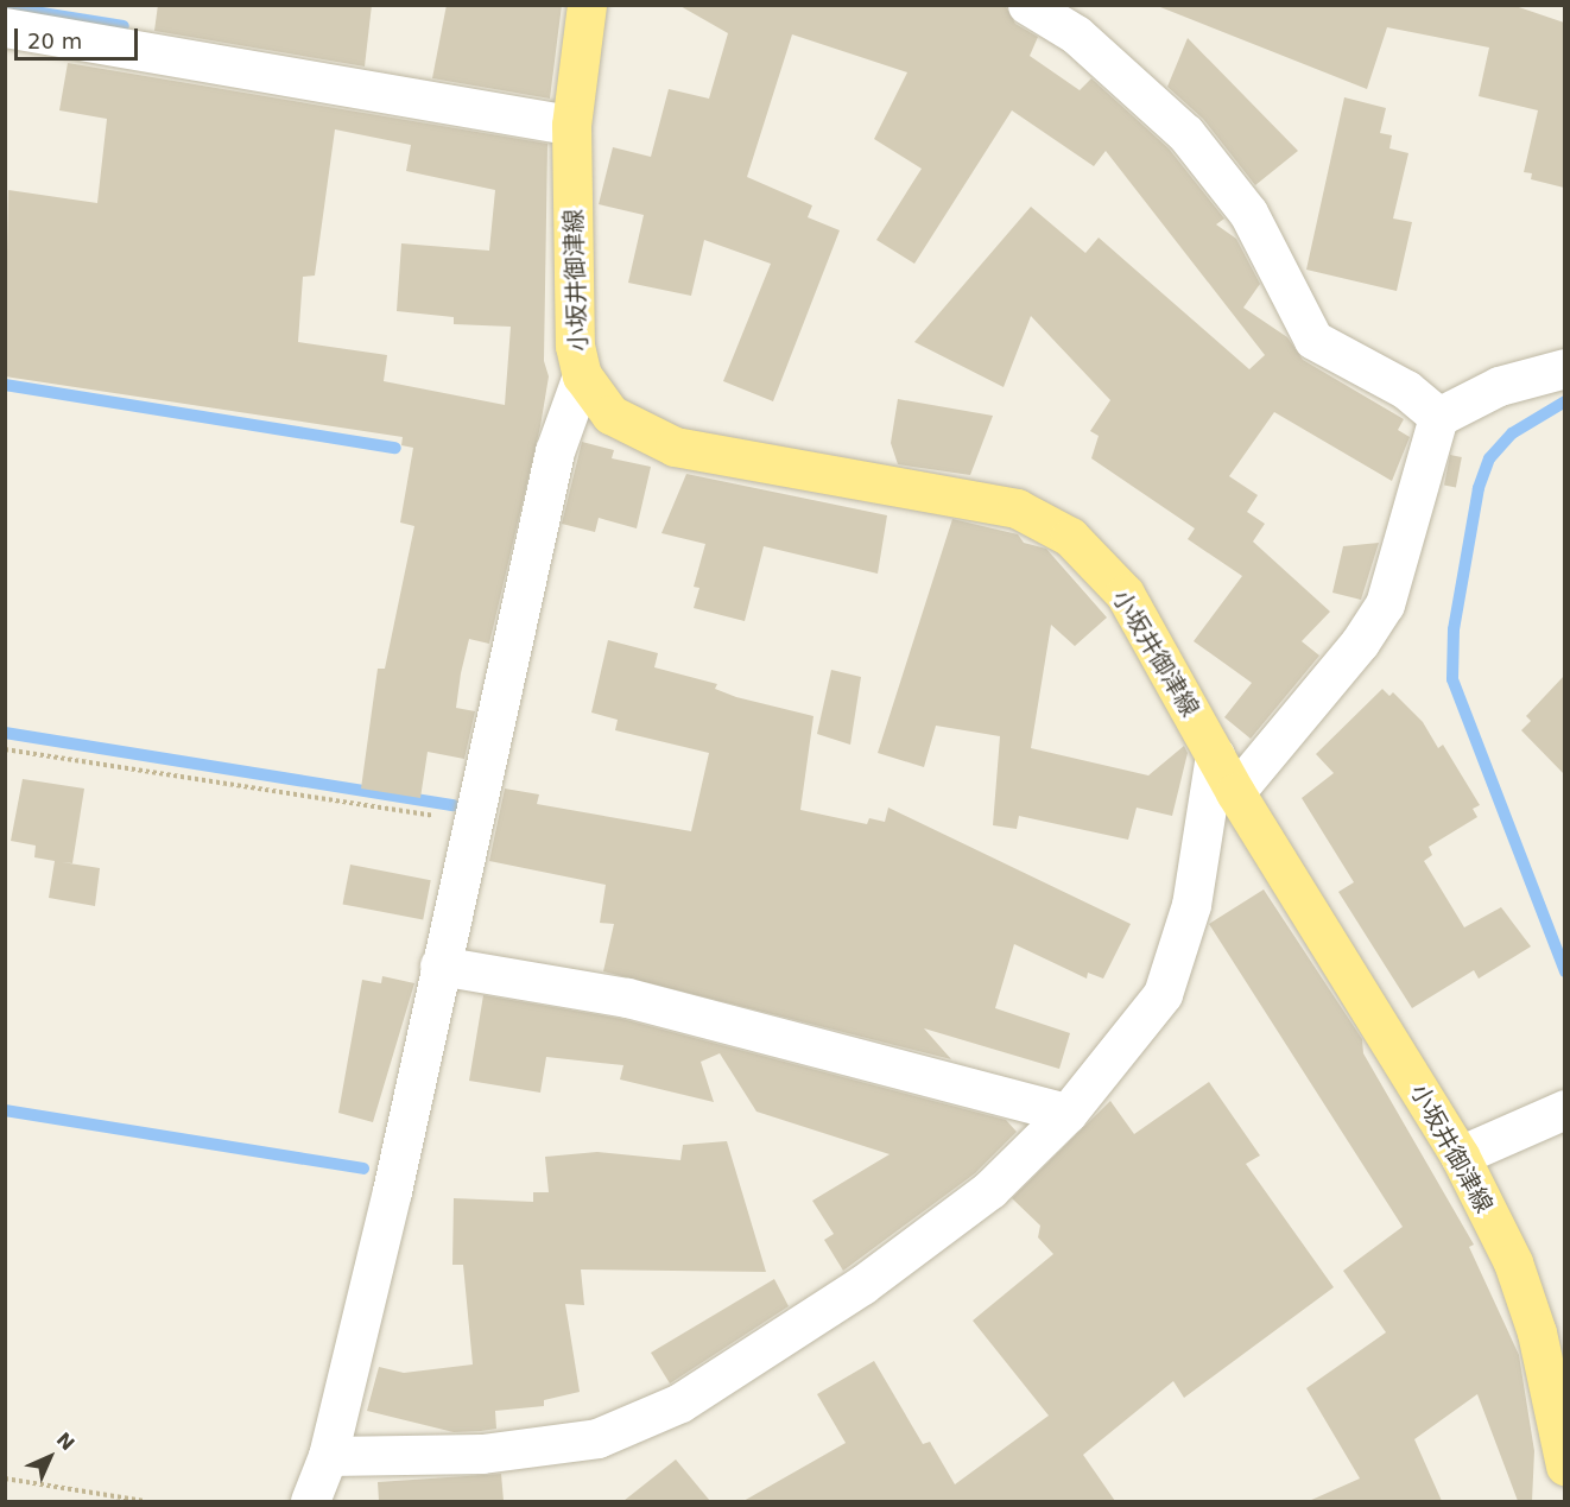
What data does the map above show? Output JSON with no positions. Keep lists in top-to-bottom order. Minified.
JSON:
{"streets":{"main road":["小坂井御津線"]},"scale_bar":"20 m","north":"top right"}
